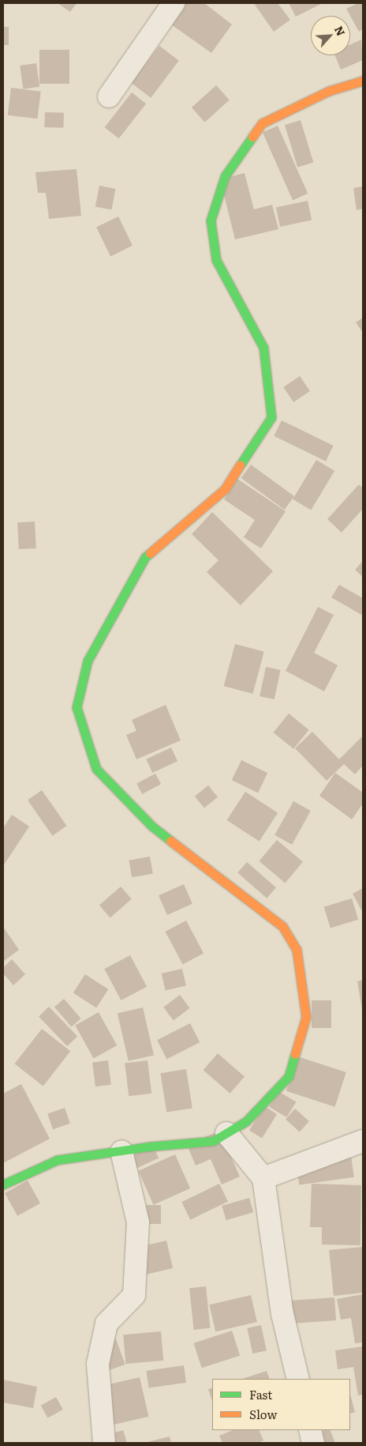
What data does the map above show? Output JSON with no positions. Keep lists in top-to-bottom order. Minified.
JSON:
{"legend":["Fast","Slow"],"north":"top right"}
